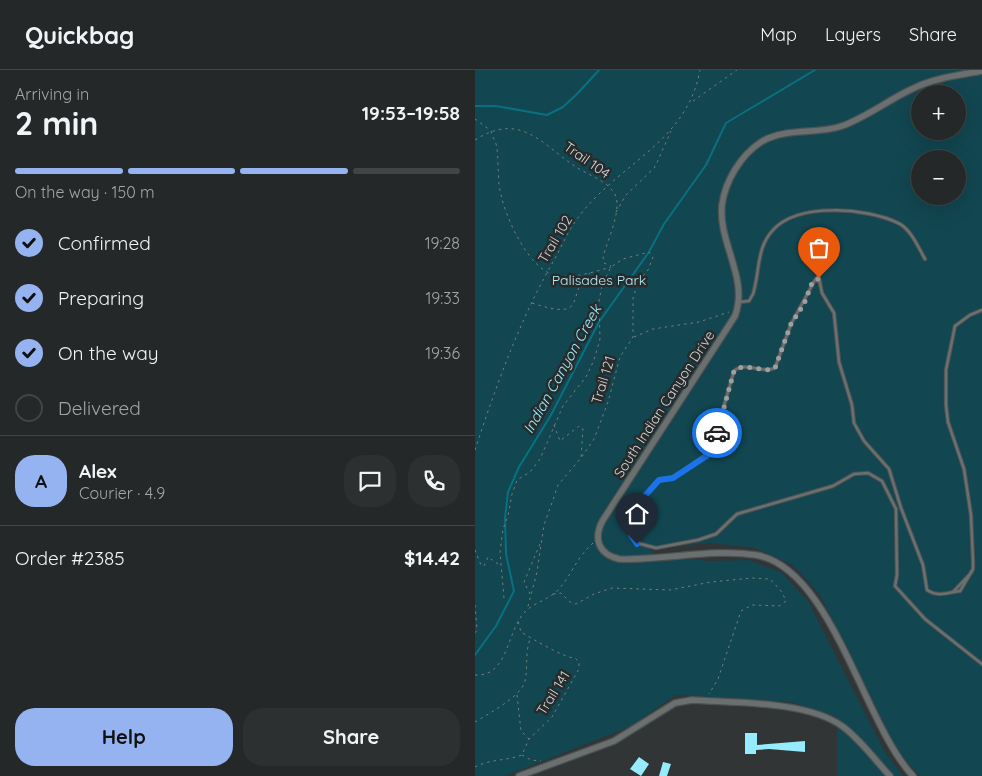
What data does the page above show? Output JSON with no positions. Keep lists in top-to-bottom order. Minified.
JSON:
{"streets":{"street":["South Indian Canyon Drive"],"path":["Trail 104","Trail 102","Trail 121","Trail 141"]},"crossings":[["Trail 104","Trail 102"]],"water":["Indian Canyon Creek"],"parks":["Palisades Park"],"page":{"header":"Quickbag","nav":["Map","Layers","Share"],"heading":["2 min","Arriving in","19:53–19:58"],"panel":["Alex","Courier · 4.9","Order #2385","$14.42"],"map_buttons":["+","−"],"bar":"On the way · 150 m","list":[["Confirmed","19:28"],["Preparing","19:33"],["On the way","19:36"],"Delivered"],"round":"A","buttons":["Help","Share"]}}
